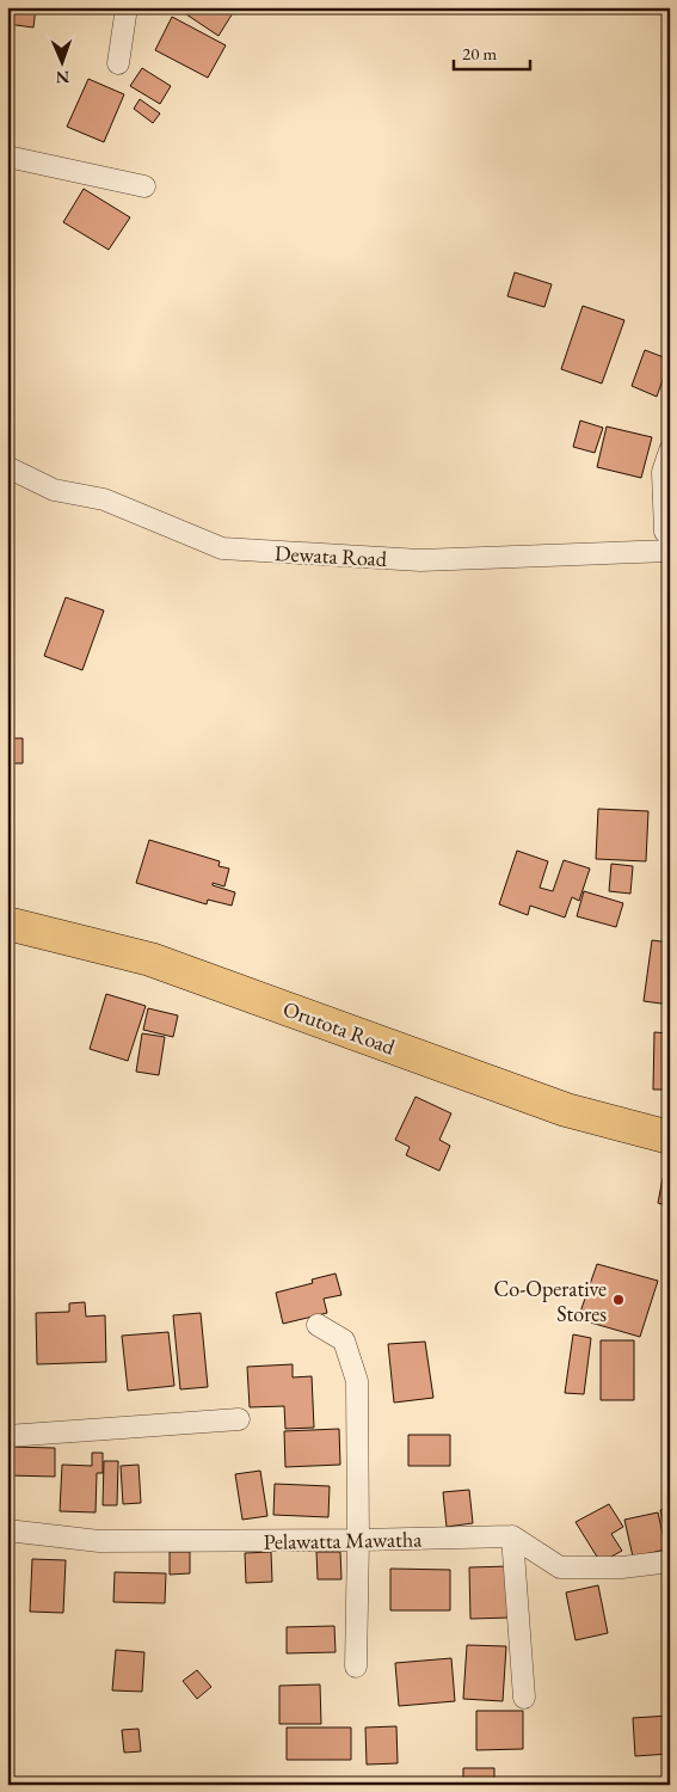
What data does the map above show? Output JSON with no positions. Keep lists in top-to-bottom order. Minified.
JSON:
{"streets":{"main road":["Orutota Road"],"street":["Dewata Road","Pelawatta Mawatha"]},"places":["Co-Operative Stores"],"scale_bar":"20 m","north":"bottom"}
